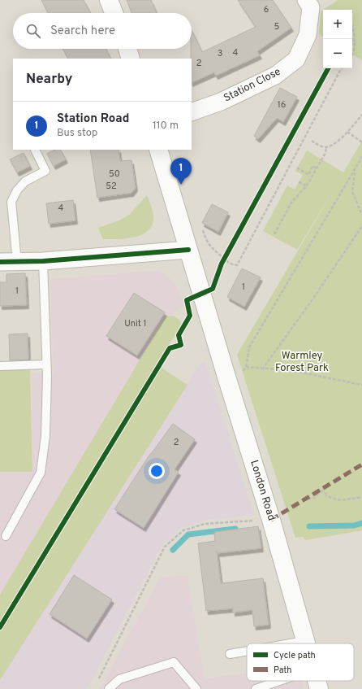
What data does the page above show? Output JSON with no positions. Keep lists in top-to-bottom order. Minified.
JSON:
{"streets":{"main road":["London Road"],"street":["Station Close"]},"parks":["Warmley Forest Park"],"house_numbers":["6","5","4","3","2","16","50","52","4","1","1","Unit 1","2"],"legend":["Cycle path","Path"],"page":{"map_buttons":["+","−"],"search":"Search here","heading":"Nearby","list":[{"mark":"1","name":"Station Road","note":"Bus stop","value":"110 m"}],"pins":"1"}}
